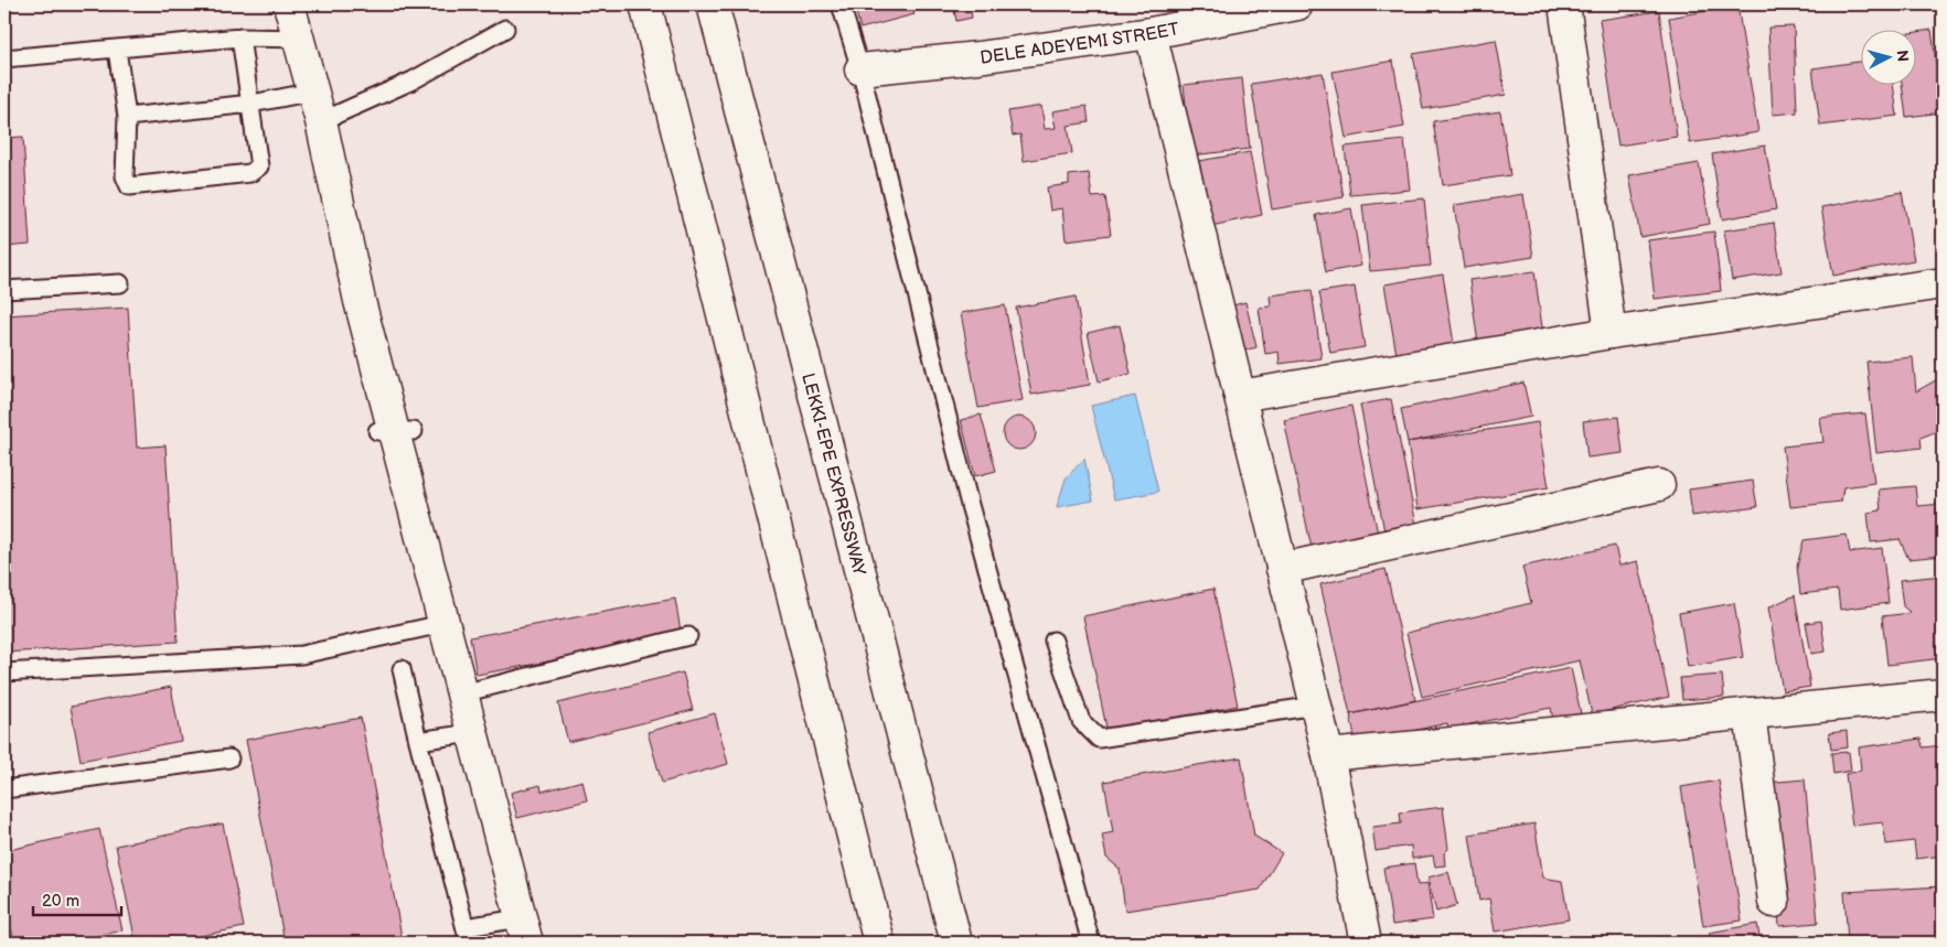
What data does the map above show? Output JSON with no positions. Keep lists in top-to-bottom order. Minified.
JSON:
{"streets":{"main road":["DELE ADEYEMI STREET","LEKKI-EPE EXPRESSWAY"]},"scale_bar":"20 m","north":"right"}
